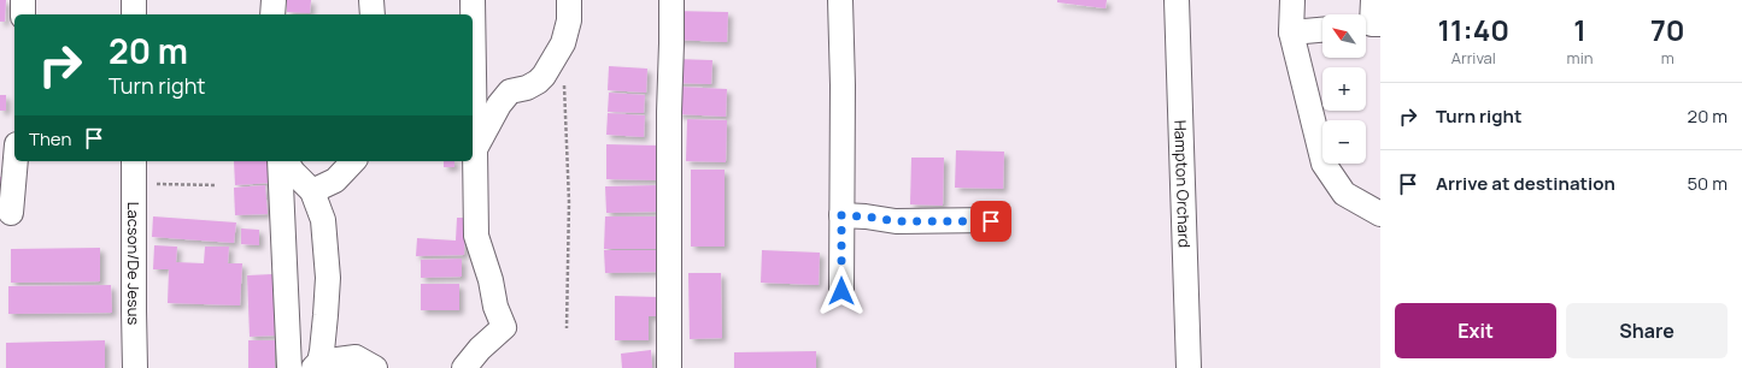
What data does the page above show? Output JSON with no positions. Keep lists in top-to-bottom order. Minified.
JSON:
{"streets":{"street":["Hampton Orchard","Lacson/De Jesus"]},"north":"top left","page":{"eta":["11:40","Arrival","1","min","70","m"],"map_buttons":["+","−"],"turn":["20 m","Turn right"],"list":[{"name":"Turn right","value":"20 m"},{"name":"Arrive at destination","value":"50 m"}],"then":"Then","buttons":["Exit","Share"]}}
